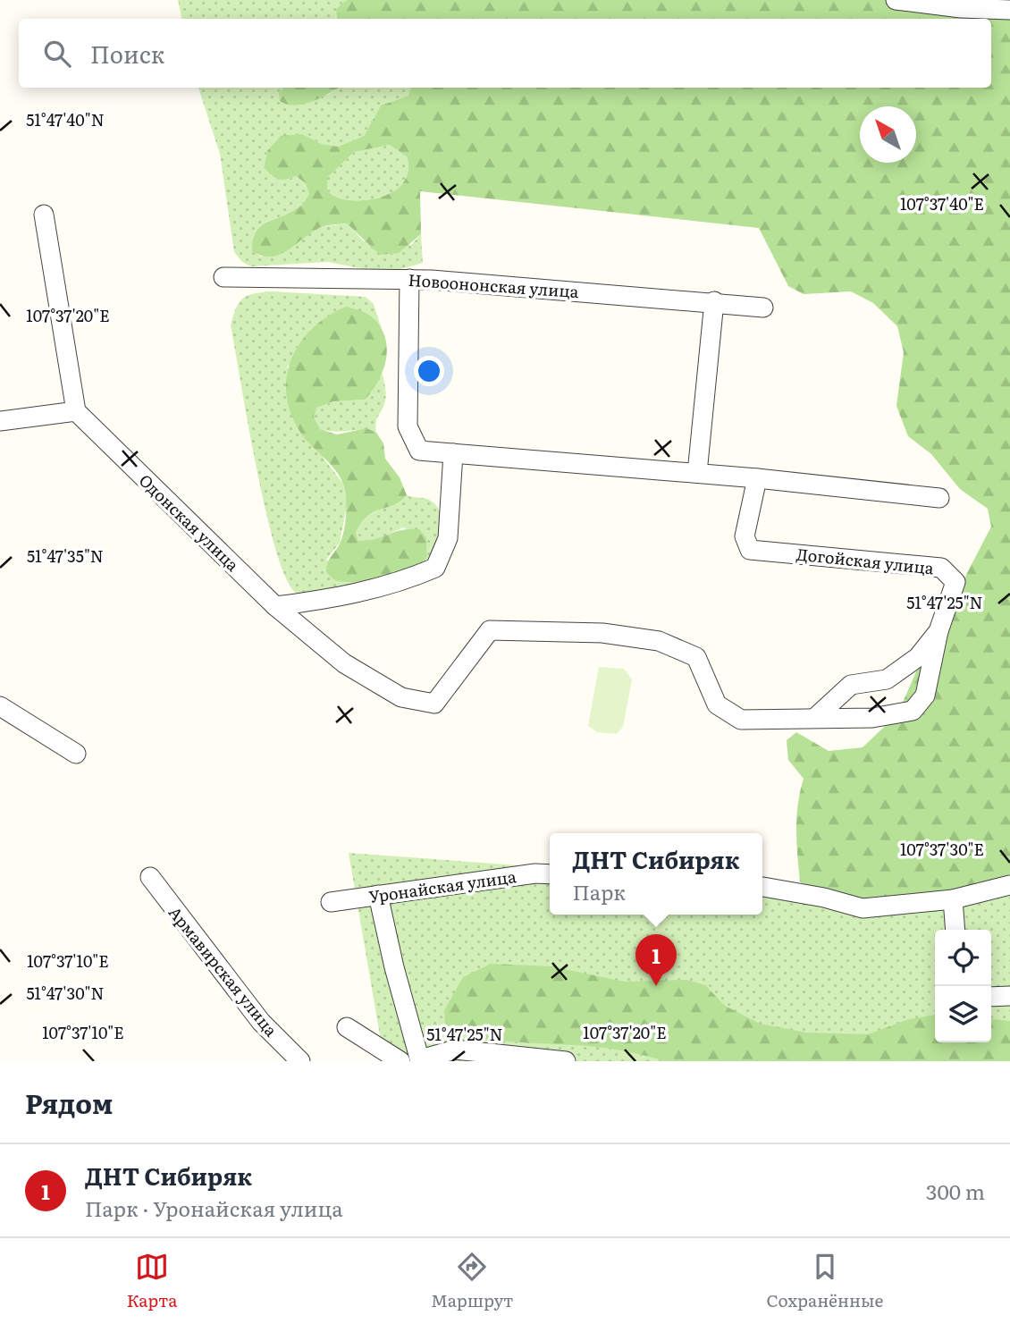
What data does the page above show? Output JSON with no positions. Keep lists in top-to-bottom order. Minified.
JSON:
{"streets":{"street":["Новоононская улица","Одонская улица","Догойская улица","Уронайская улица","Армавирская улица"]},"crossings":[["Одонская улица","Догойская улица"]],"north":"top left","page":{"search":"Поиск","popup":["ДНТ Сибиряк","Парк"],"pins":"1","heading":"Рядом","list":[{"mark":"1","name":"ДНТ Сибиряк","note":"Парк · Уронайская улица","value":"300 m"}],"nav":["Карта","Маршрут","Сохранённые"]},"coordinates":["51°47'40\"N","107°37'40\"E","107°37'20\"E","51°47'35\"N","51°47'25\"N","107°37'30\"E","107°37'10\"E","51°47'30\"N"]}
